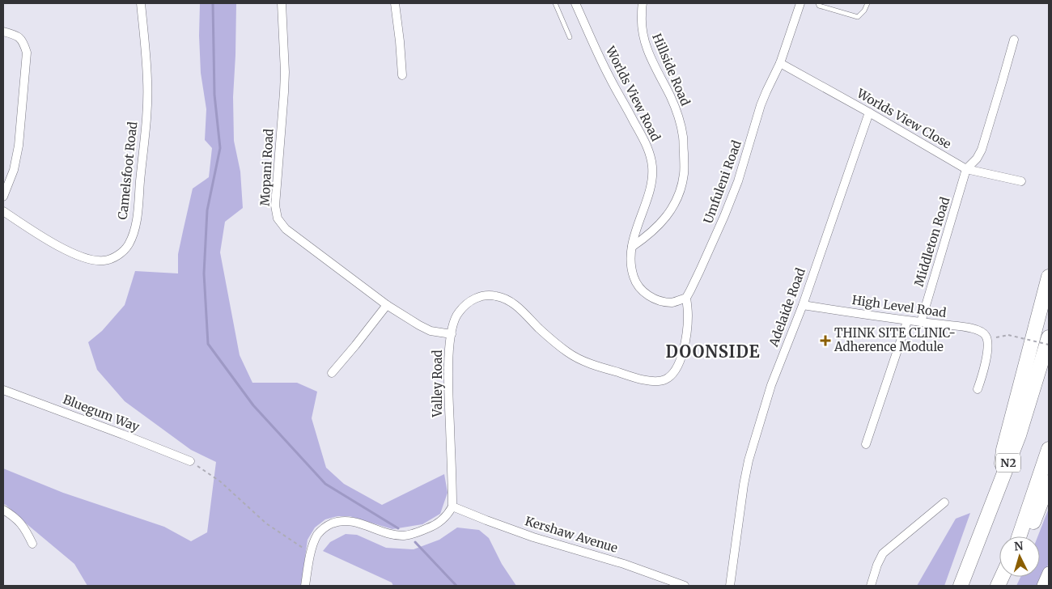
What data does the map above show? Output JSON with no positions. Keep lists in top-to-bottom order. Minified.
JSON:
{"streets":{"highway":["N2"],"street":["Hillside Road","Worlds View Road","Worlds View Close","Mopani Road","Camelsfoot Road","Umfuleni Road","Middleton Road","High Level Road","Adelaide Road","Valley Road","Bluegum Way","Kershaw Avenue"]},"crossings":[["Hillside Road","Worlds View Road"],["Worlds View Road","Umfuleni Road"],["Worlds View Road","Valley Road"],["Worlds View Close","Umfuleni Road"],["Worlds View Close","Middleton Road"],["Worlds View Close","Adelaide Road"],["Mopani Road","Valley Road"],["Umfuleni Road","Valley Road"],["Middleton Road","High Level Road"],["High Level Road","Adelaide Road"],["Valley Road","Kershaw Avenue"]],"districts":["DOONSIDE"],"places":{"health":["THINK SITE CLINIC- Adherence Module"]},"north":"top"}
